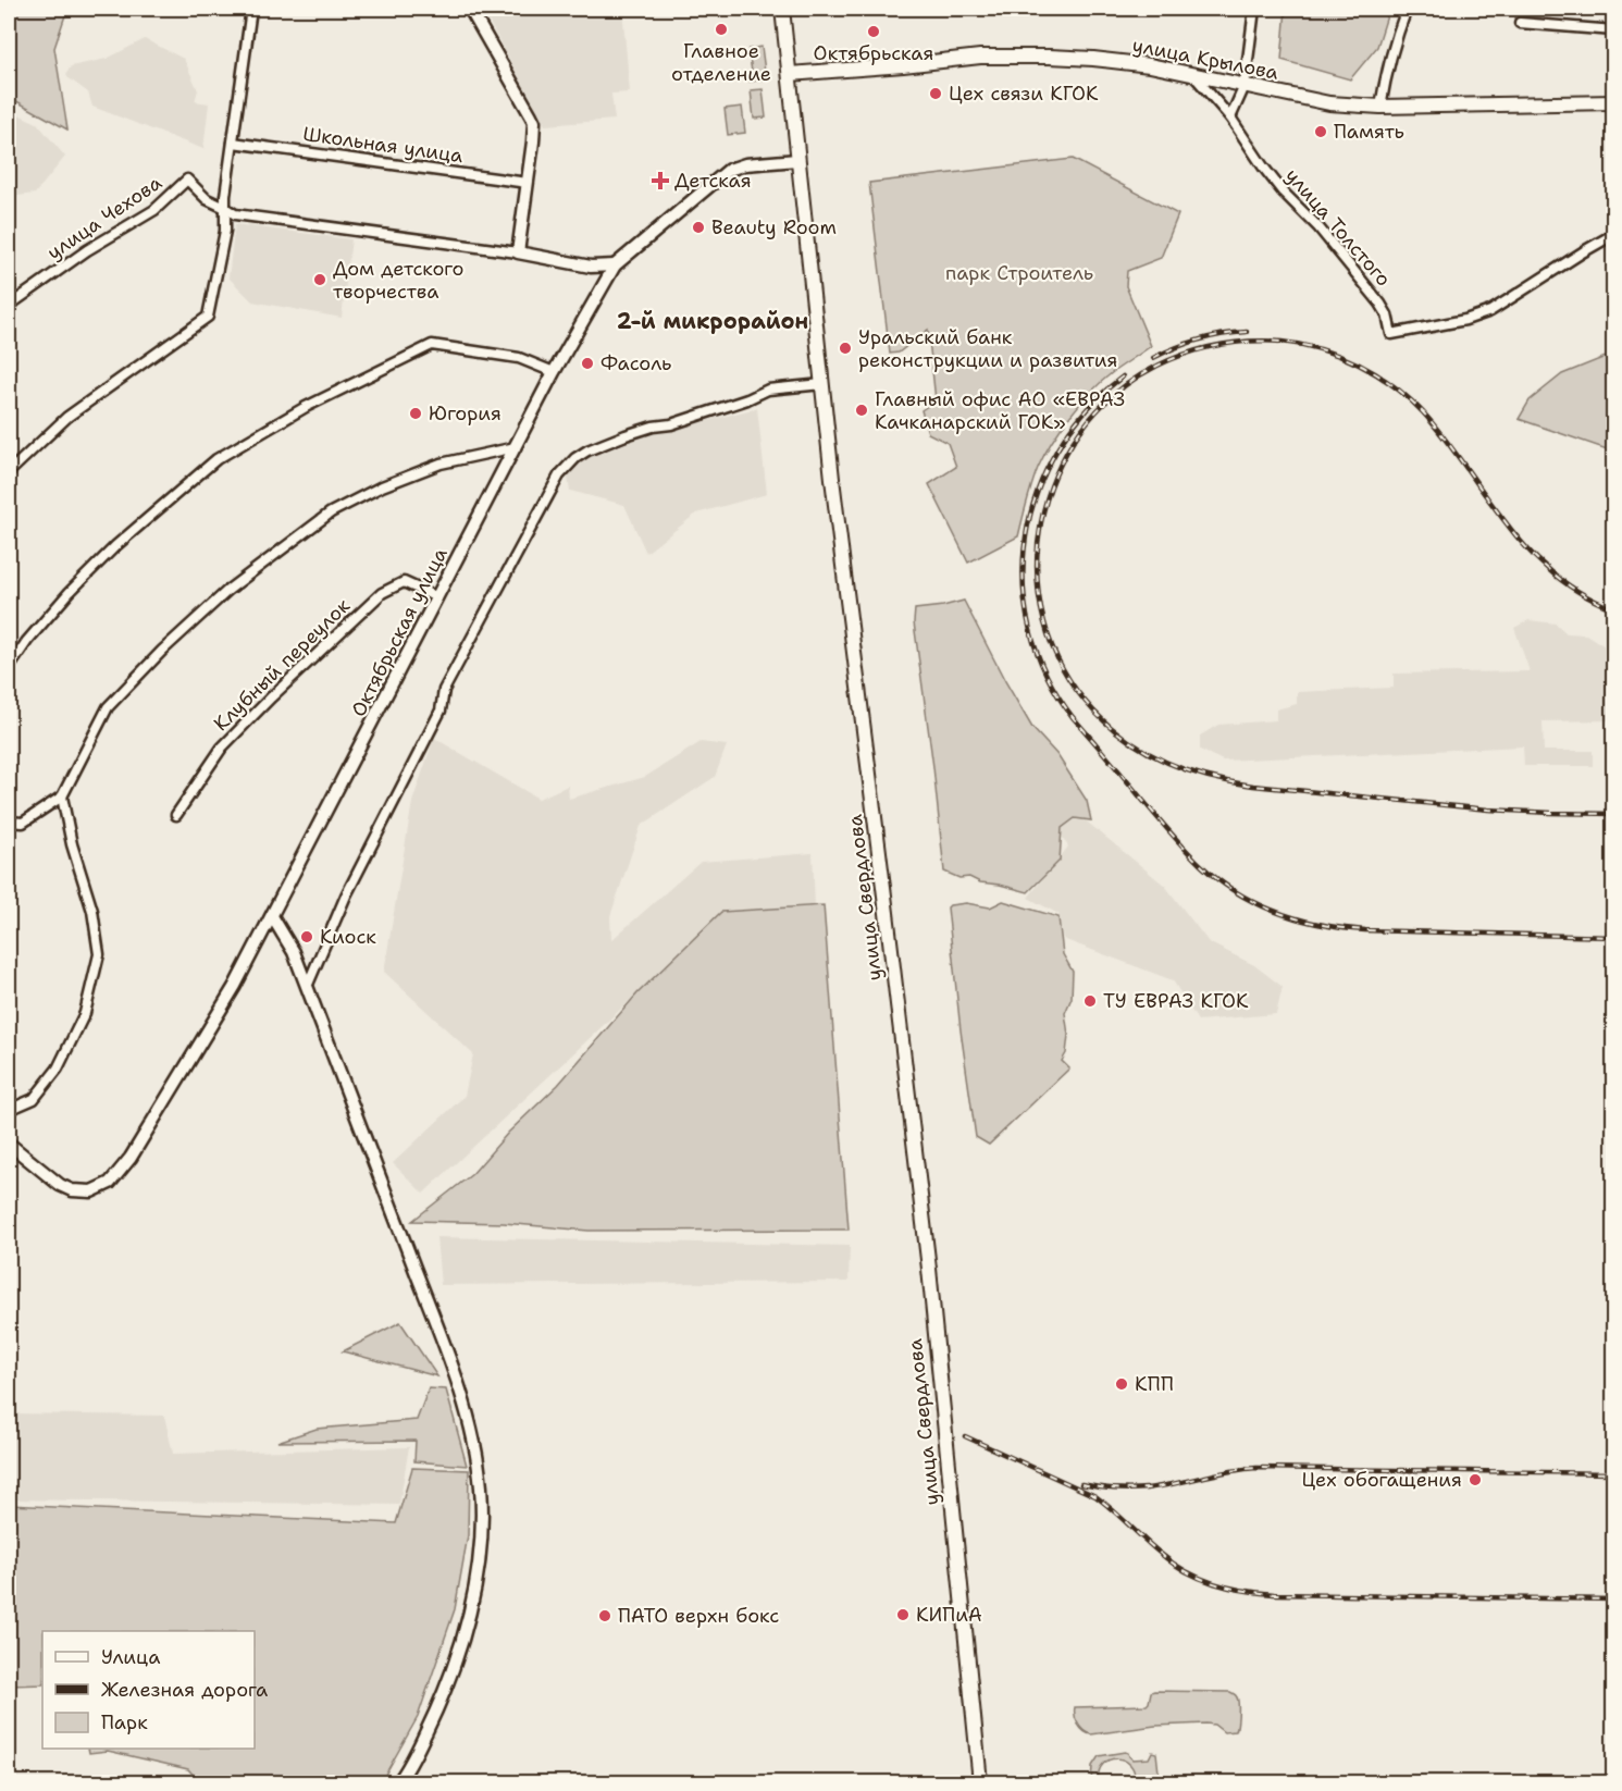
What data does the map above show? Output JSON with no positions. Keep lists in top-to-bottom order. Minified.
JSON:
{"streets":{"main road":["улица Крылова","улица Свердлова"],"street":["Школьная улица","улица Чехова","улица Толстого","Октябрьская улица","Клубный переулок"]},"crossings":[["улица Крылова","улица Толстого"],["улица Крылова","улица Свердлова"],["Октябрьская улица","Клубный переулок"],["Октябрьская улица","улица Свердлова"]],"districts":["2-й микрорайон"],"parks":["парк Строитель"],"places":{"other":["Главное отделение","Октябрьская","Цех связи КГОК","Память","Beauty Room","Дом детского творчества","Уральский банк реконструкции и развития","Фасоль","Главный офис АО «ЕВРАЗ Качканарский ГОК»","Югория","Киоск","ТУ ЕВРАЗ КГОК","КПП","Цех обогащения","КИПиА","ПАТО верхн бокс"],"health":["Детская"]},"legend":["Улица","Железная дорога","Парк"]}
